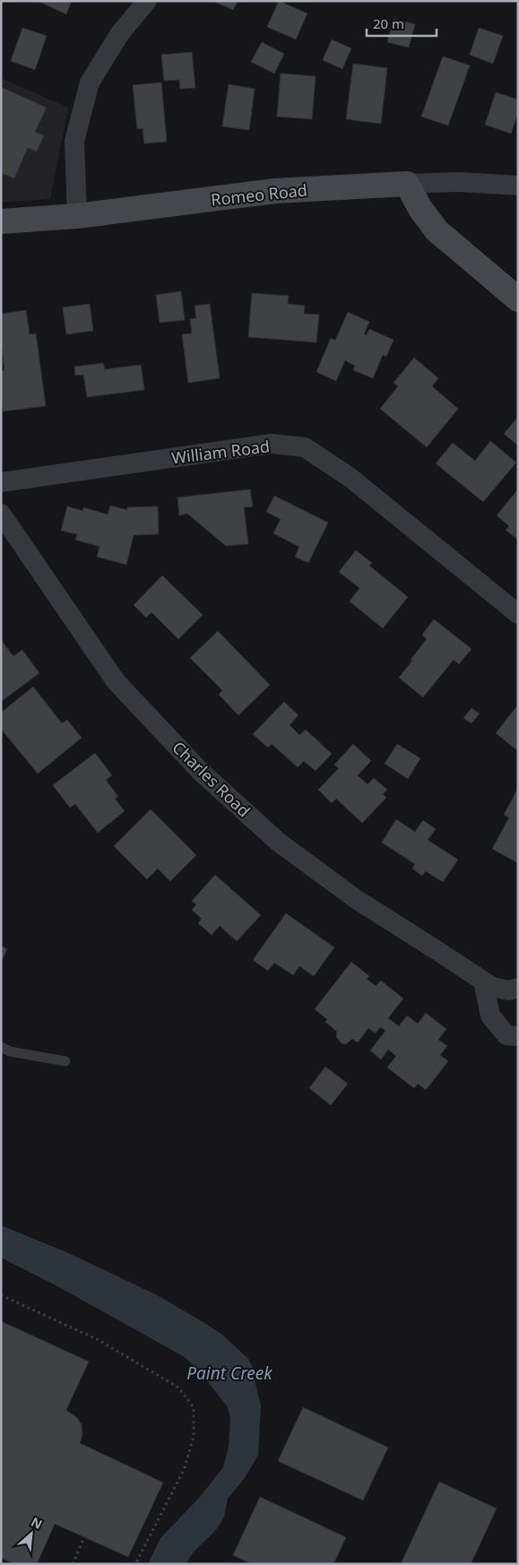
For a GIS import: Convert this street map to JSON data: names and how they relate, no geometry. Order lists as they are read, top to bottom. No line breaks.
{"streets":{"main road":["Romeo Road"],"street":["William Road","Charles Road"]},"water":["Paint Creek"],"scale_bar":"20 m","north":"top right"}
